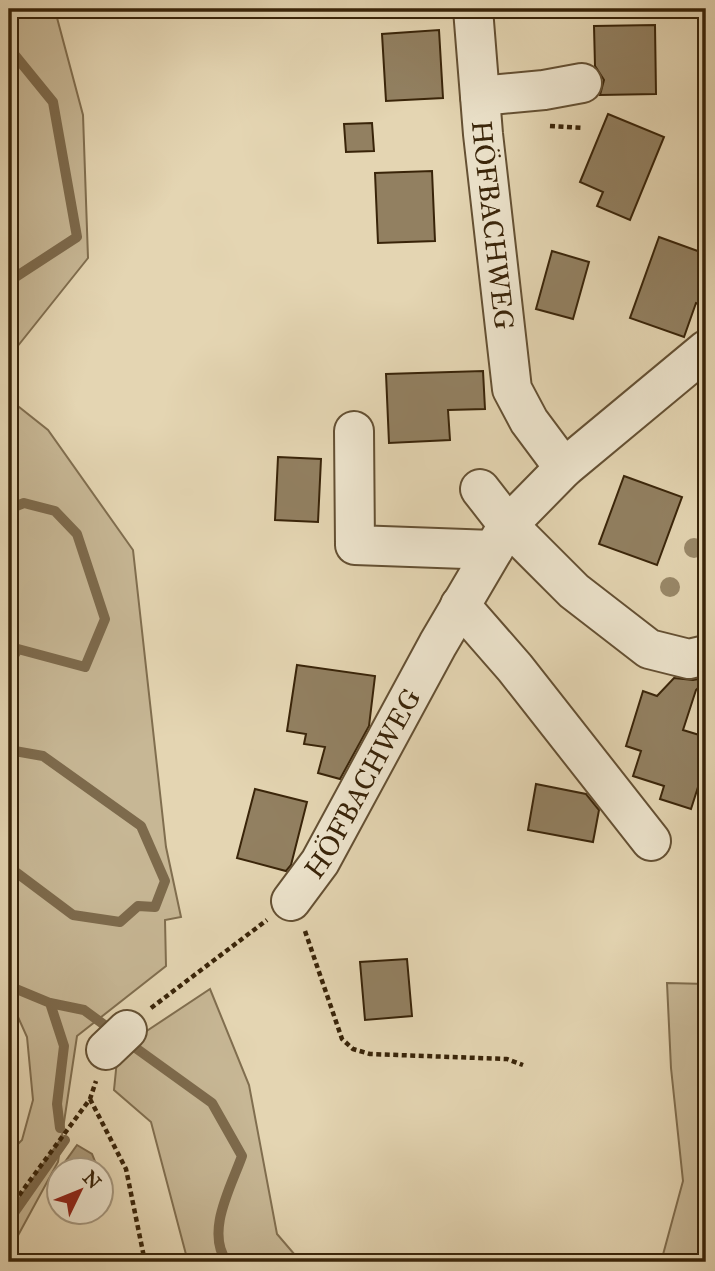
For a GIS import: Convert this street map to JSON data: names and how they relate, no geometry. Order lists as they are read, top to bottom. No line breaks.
{"streets":{"street":["HÖFBACHWEG"]},"north":"top right"}
